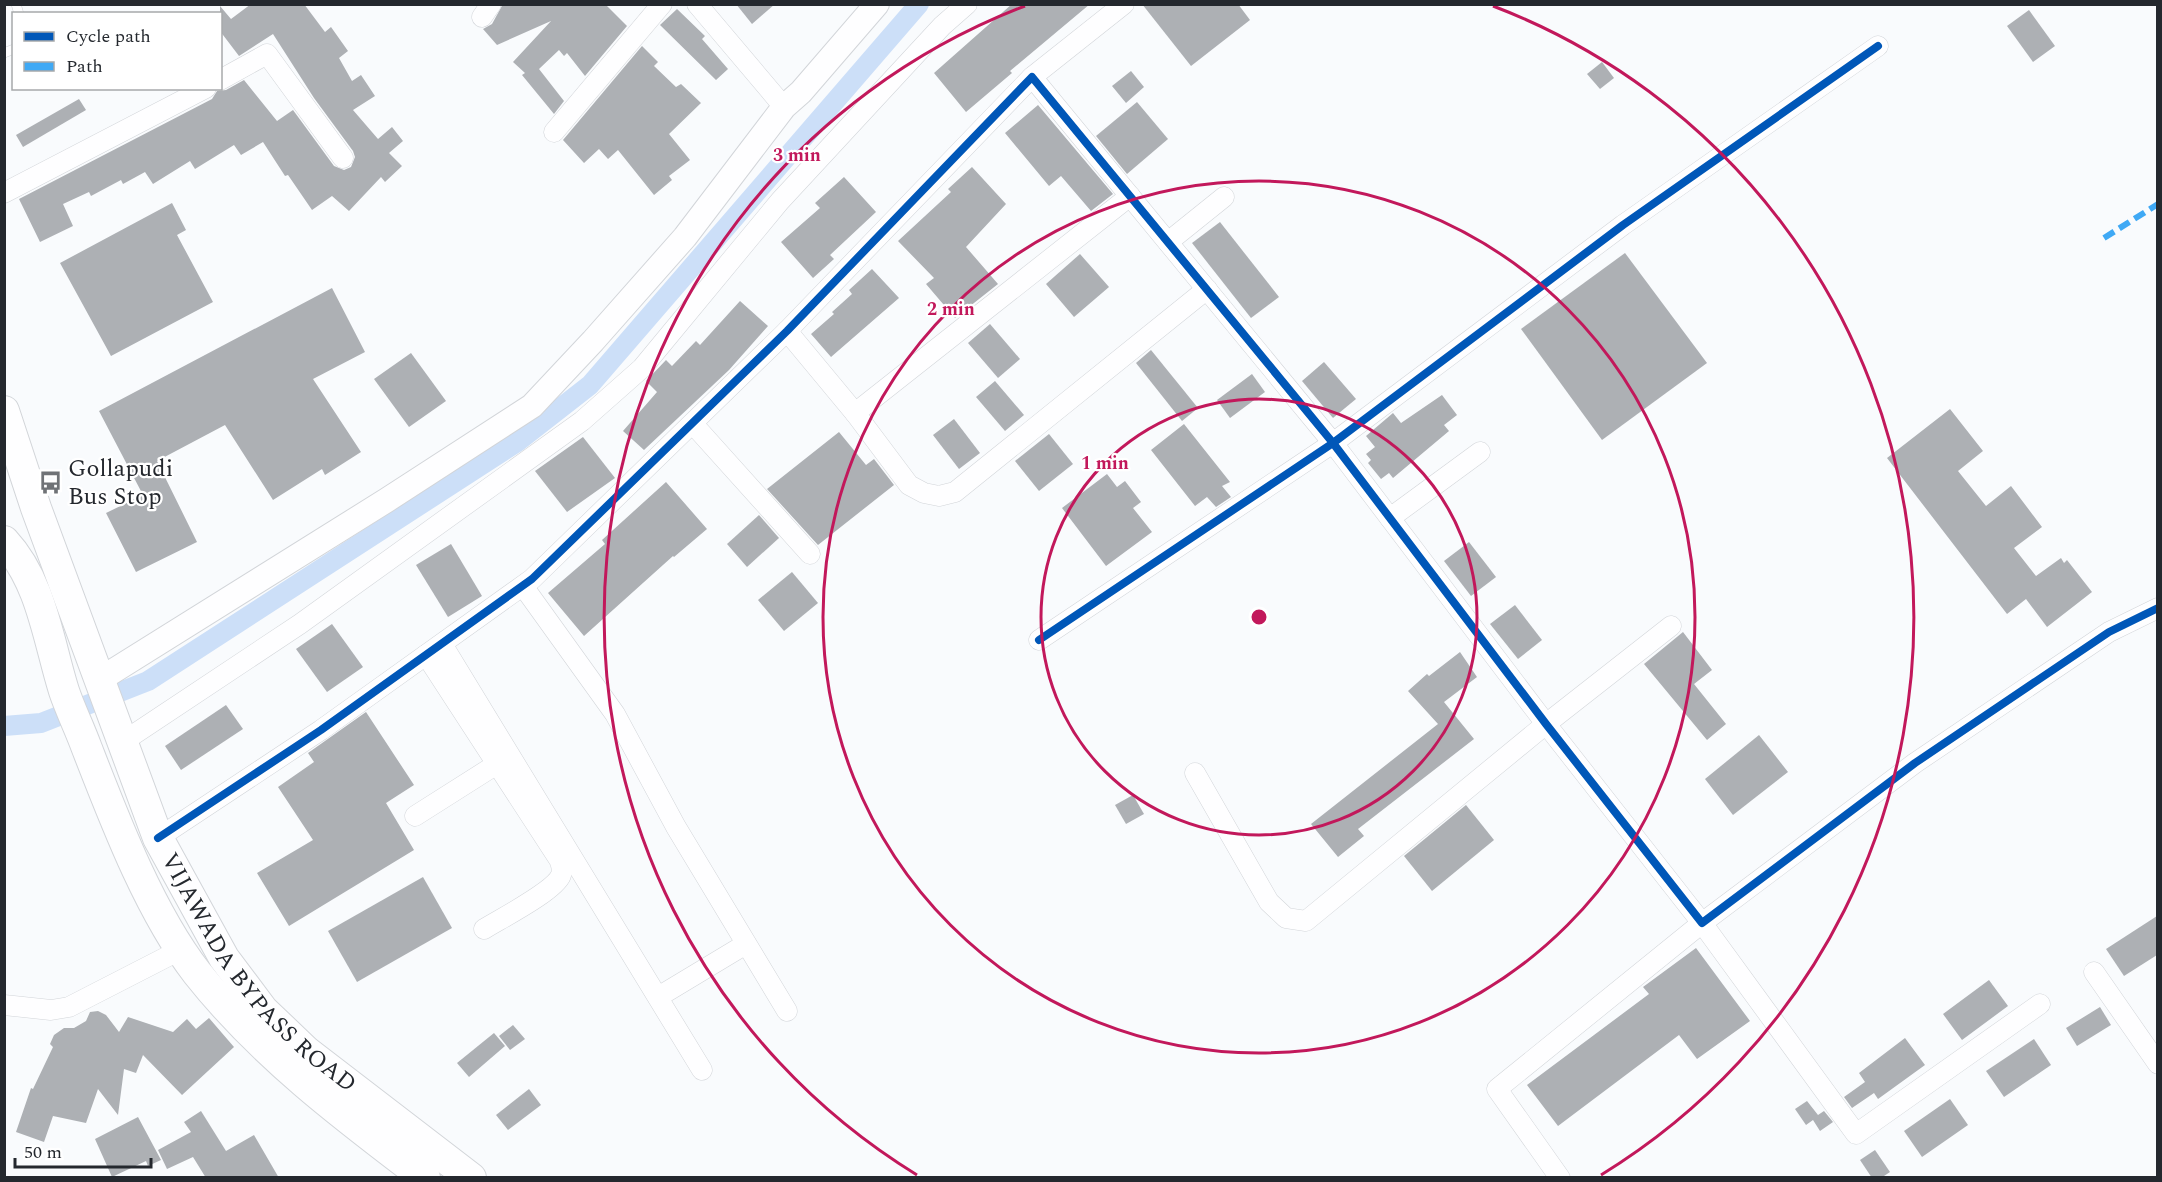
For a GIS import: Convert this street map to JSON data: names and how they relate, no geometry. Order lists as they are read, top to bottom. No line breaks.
{"streets":{"main road":["VIJAWADA BYPASS ROAD"]},"places":{"bus stop":["Gollapudi Bus Stop"]},"legend":["Cycle path","Path"],"scale_bar":"50 m","rings":["3 min","2 min","1 min"]}
